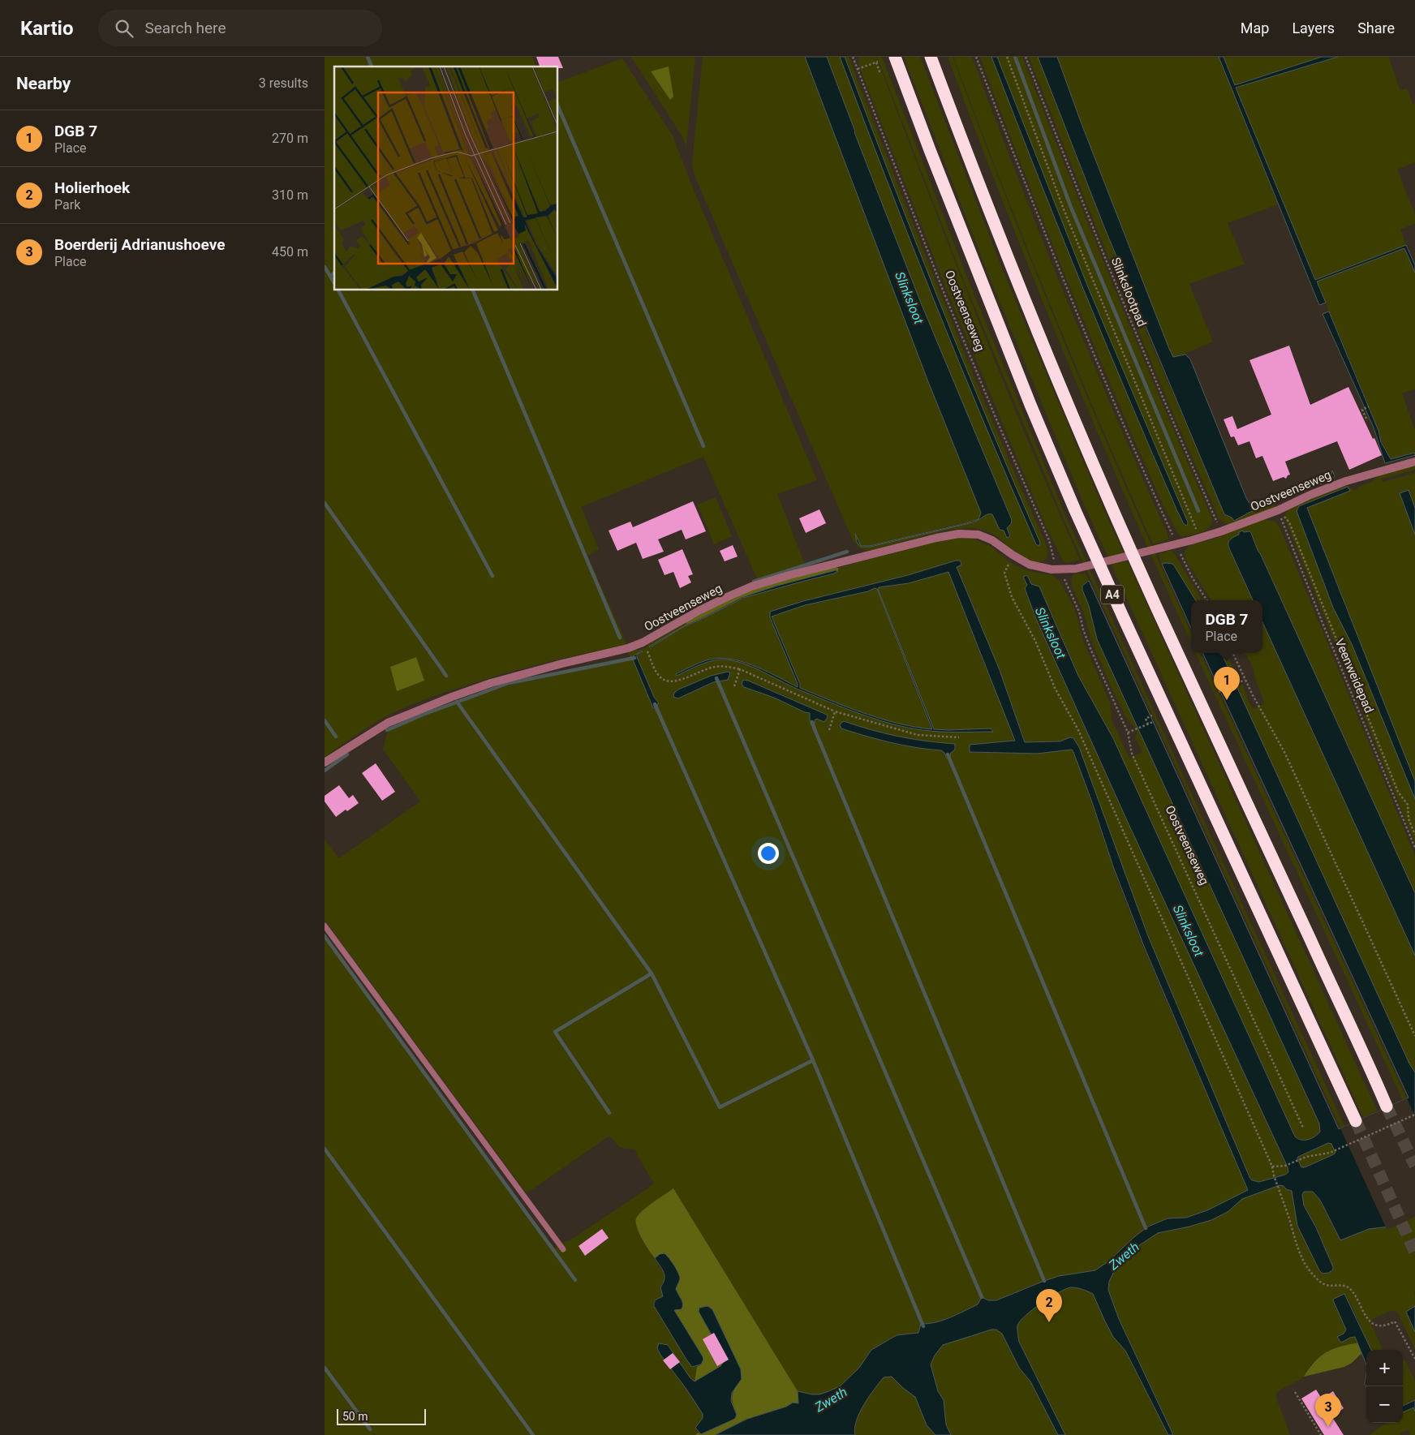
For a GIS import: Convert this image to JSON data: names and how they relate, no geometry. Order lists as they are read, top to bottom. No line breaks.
{"streets":{"highway":["A4"],"street":["Oostveenseweg"],"path":["Slinkslootpad","Veenweidepad"]},"crossings":[["Slinkslootpad","Oostveenseweg"],["Oostveenseweg","Veenweidepad"]],"water":["Slinksloot","Zweth"],"scale_bar":"50 m","page":{"header":"Kartio","search":"Search here","nav":["Map","Layers","Share"],"heading":["Nearby","3 results"],"list":[{"mark":"1","name":"DGB 7","note":"Place","value":"270 m"},{"mark":"2","name":"Holierhoek","note":"Park","value":"310 m"},{"mark":"3","name":"Boerderij Adrianushoeve","note":"Place","value":"450 m"}],"popup":["DGB 7","Place"],"pins":["1","2","3"],"map_buttons":["+","−"],"scale":"50 m"}}
